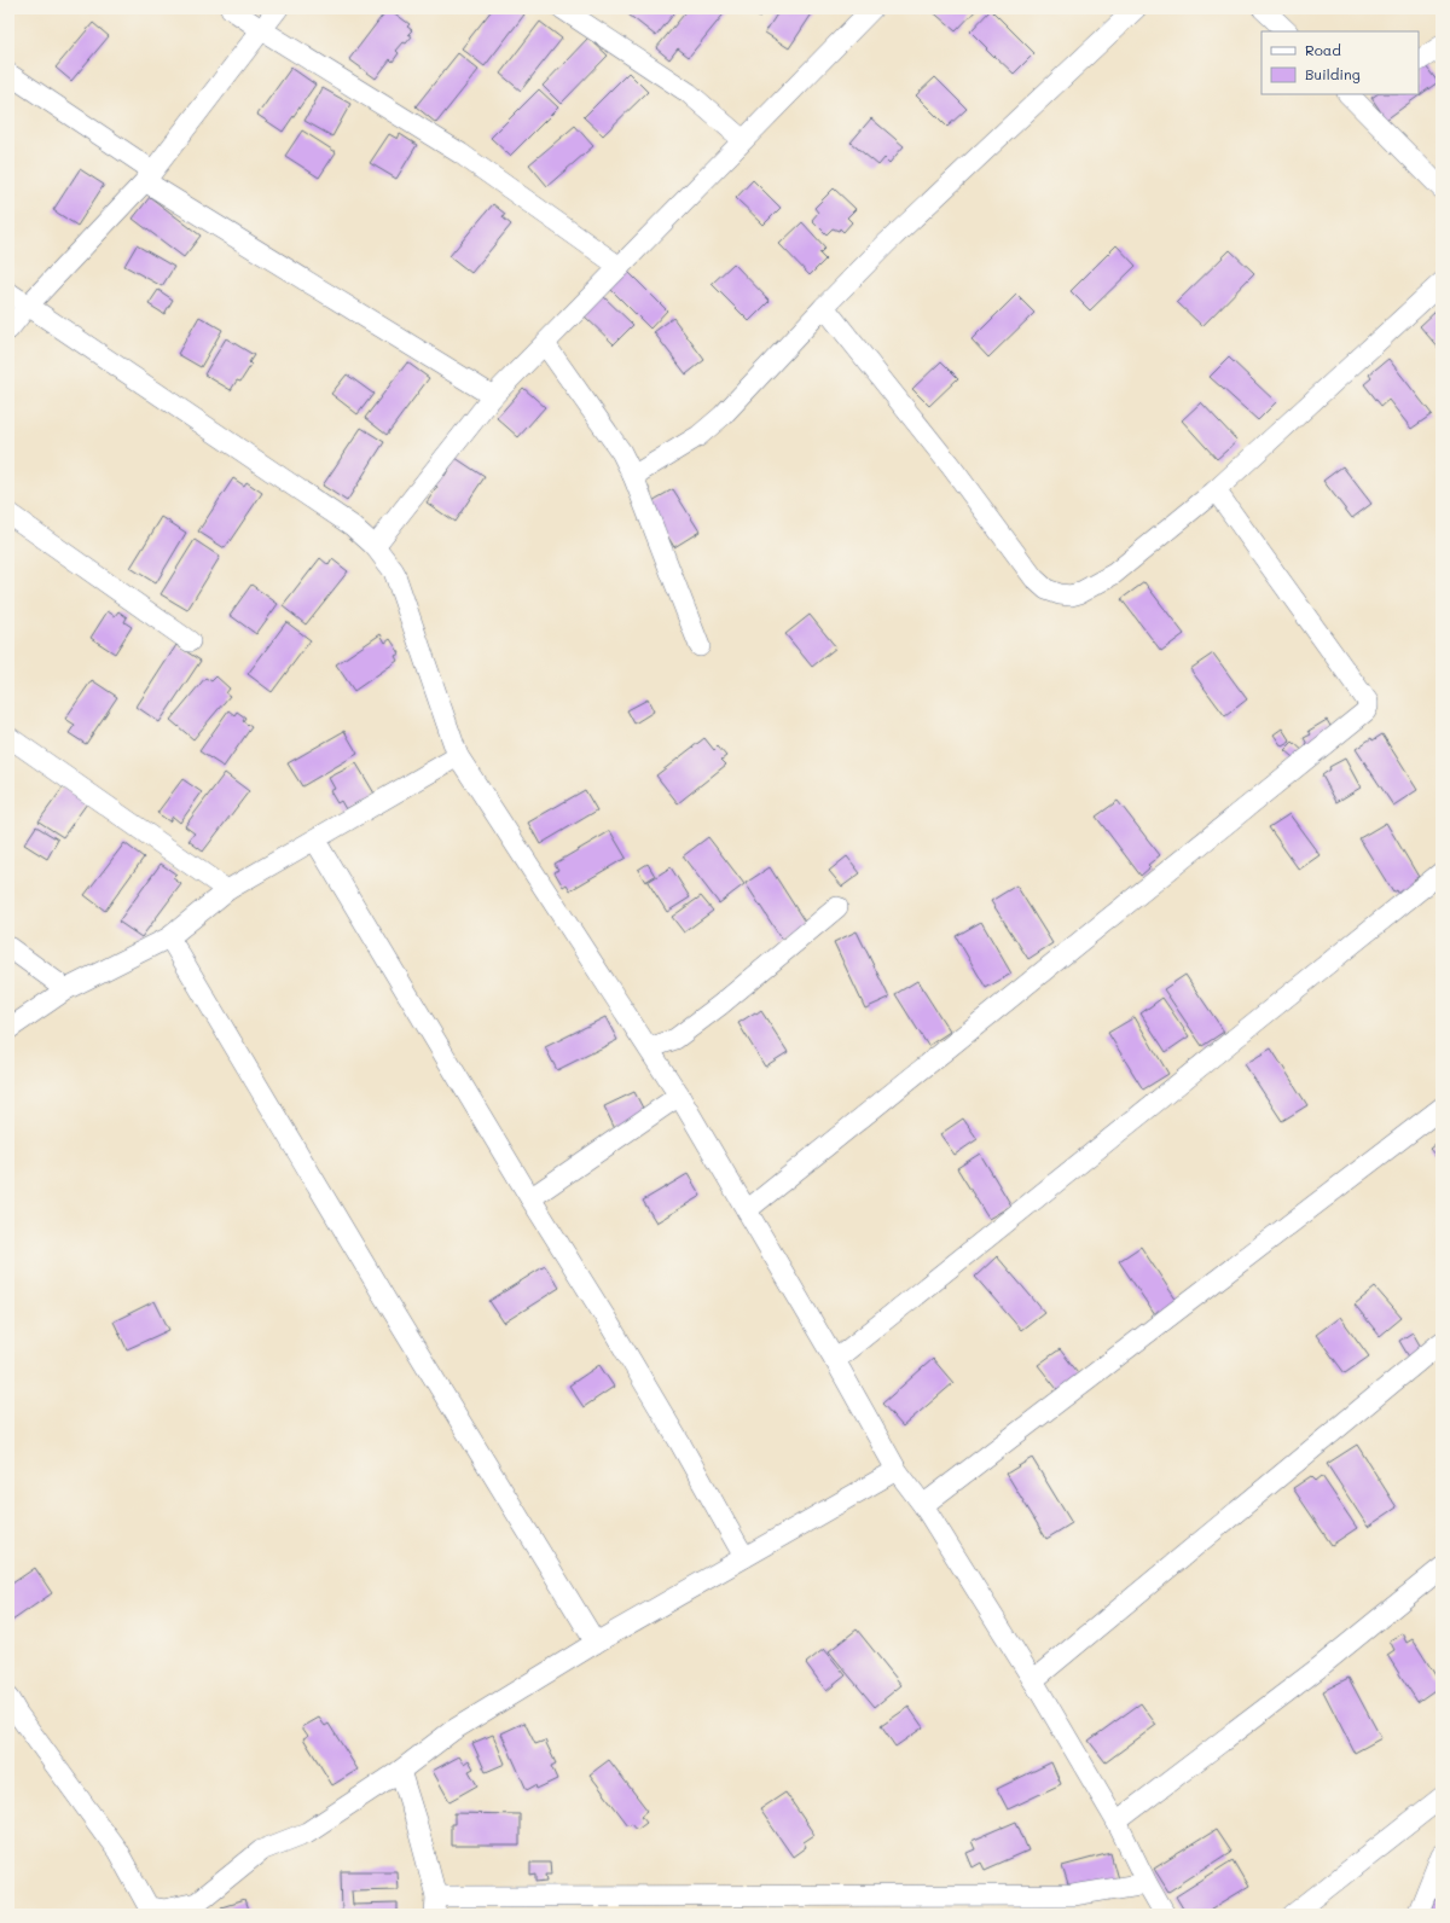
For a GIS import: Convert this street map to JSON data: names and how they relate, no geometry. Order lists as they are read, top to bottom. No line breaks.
{"legend":["Road","Building"]}
